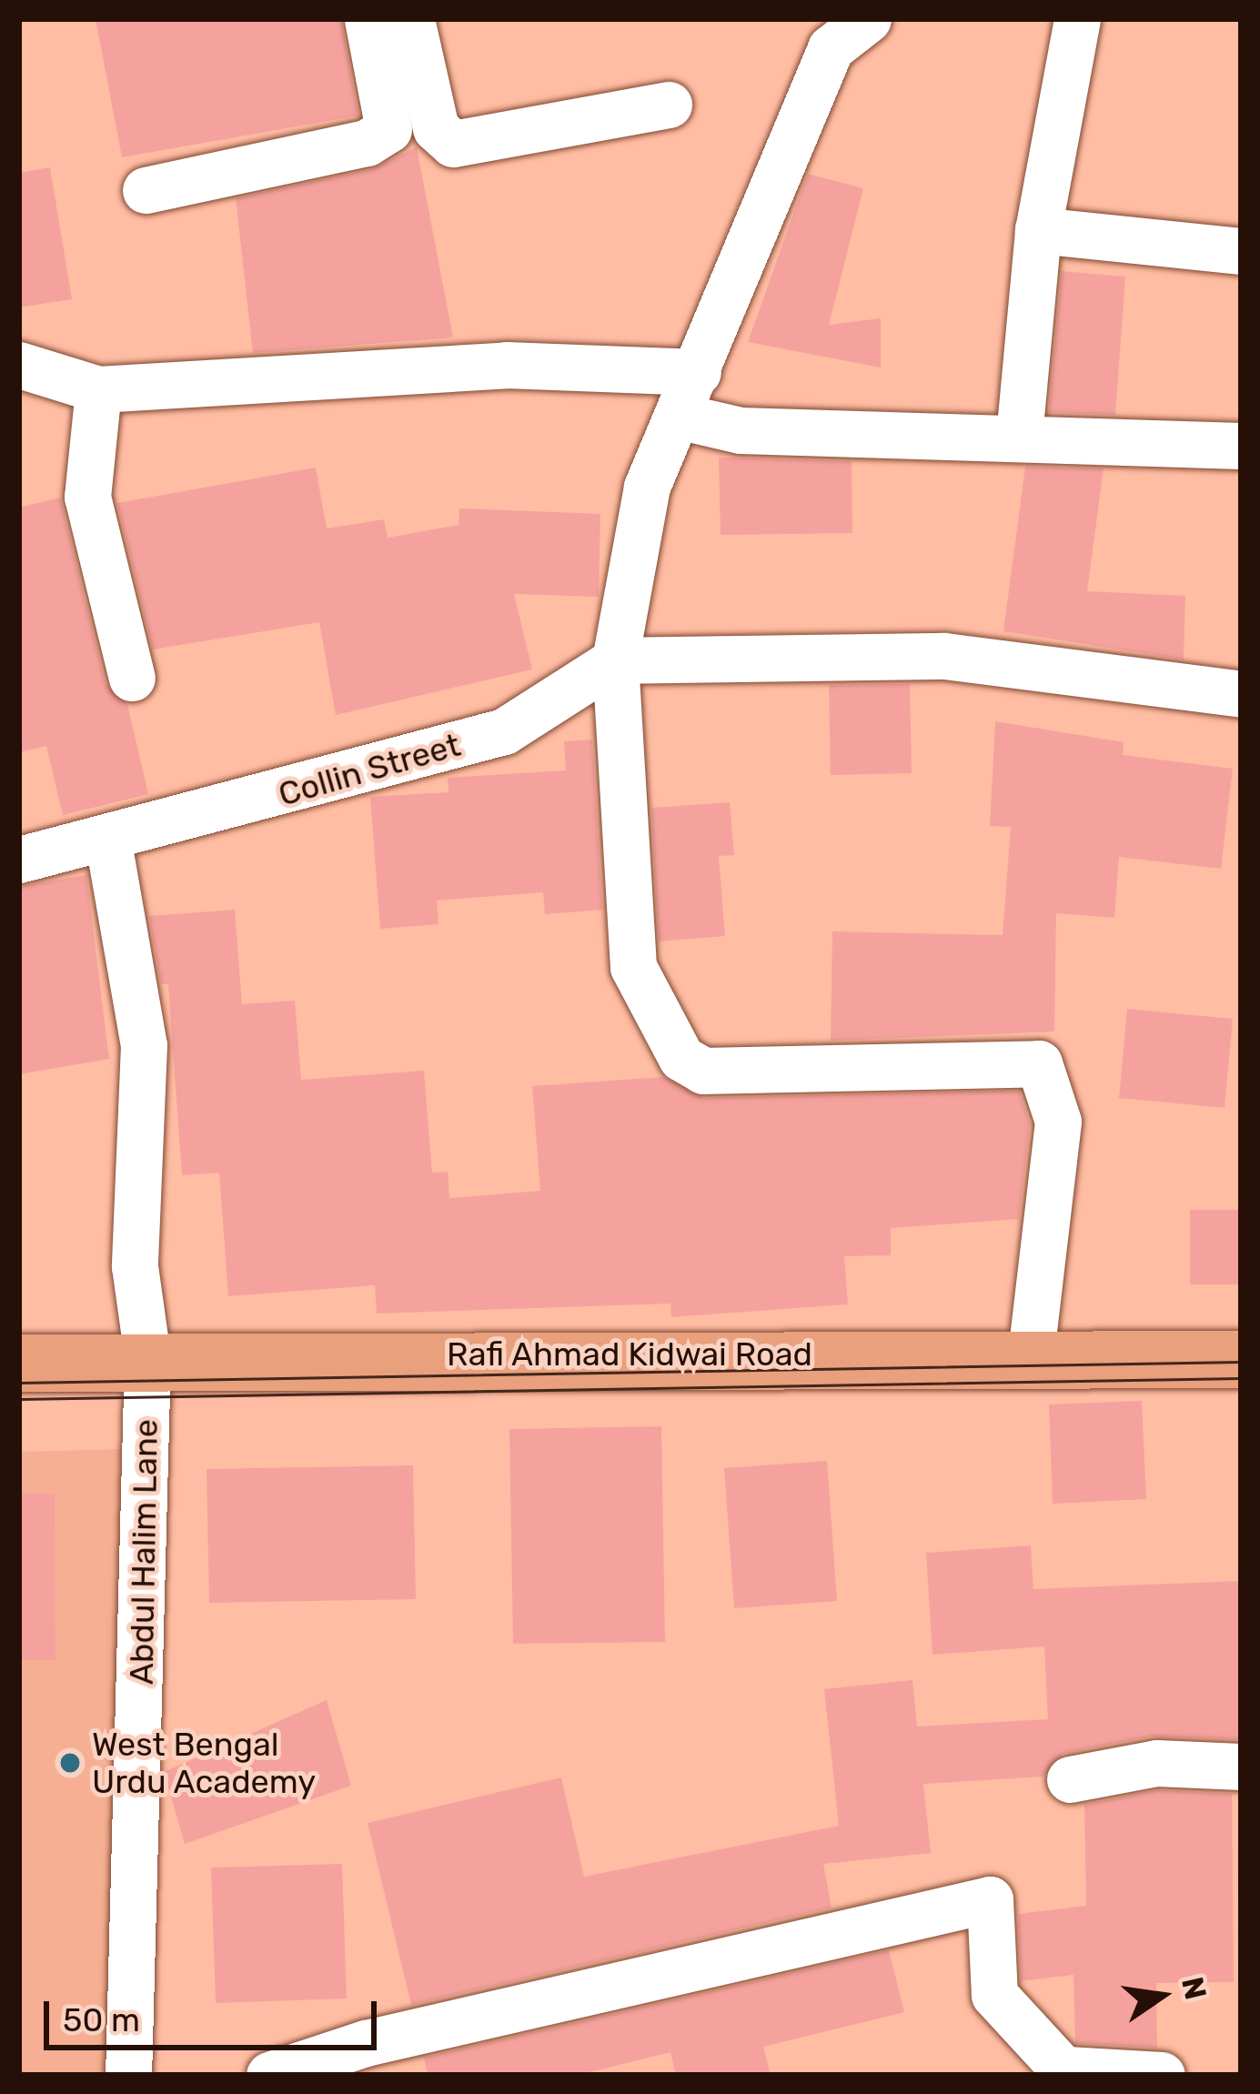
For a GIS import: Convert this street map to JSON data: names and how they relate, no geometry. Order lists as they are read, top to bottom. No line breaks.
{"streets":{"main road":["Rafi Ahmad Kidwai Road"],"street":["Collin Street","Abdul Halim Lane"]},"crossings":[["Rafi Ahmad Kidwai Road","Abdul Halim Lane"]],"places":["West Bengal Urdu Academy"],"scale_bar":"50 m","north":"right"}
